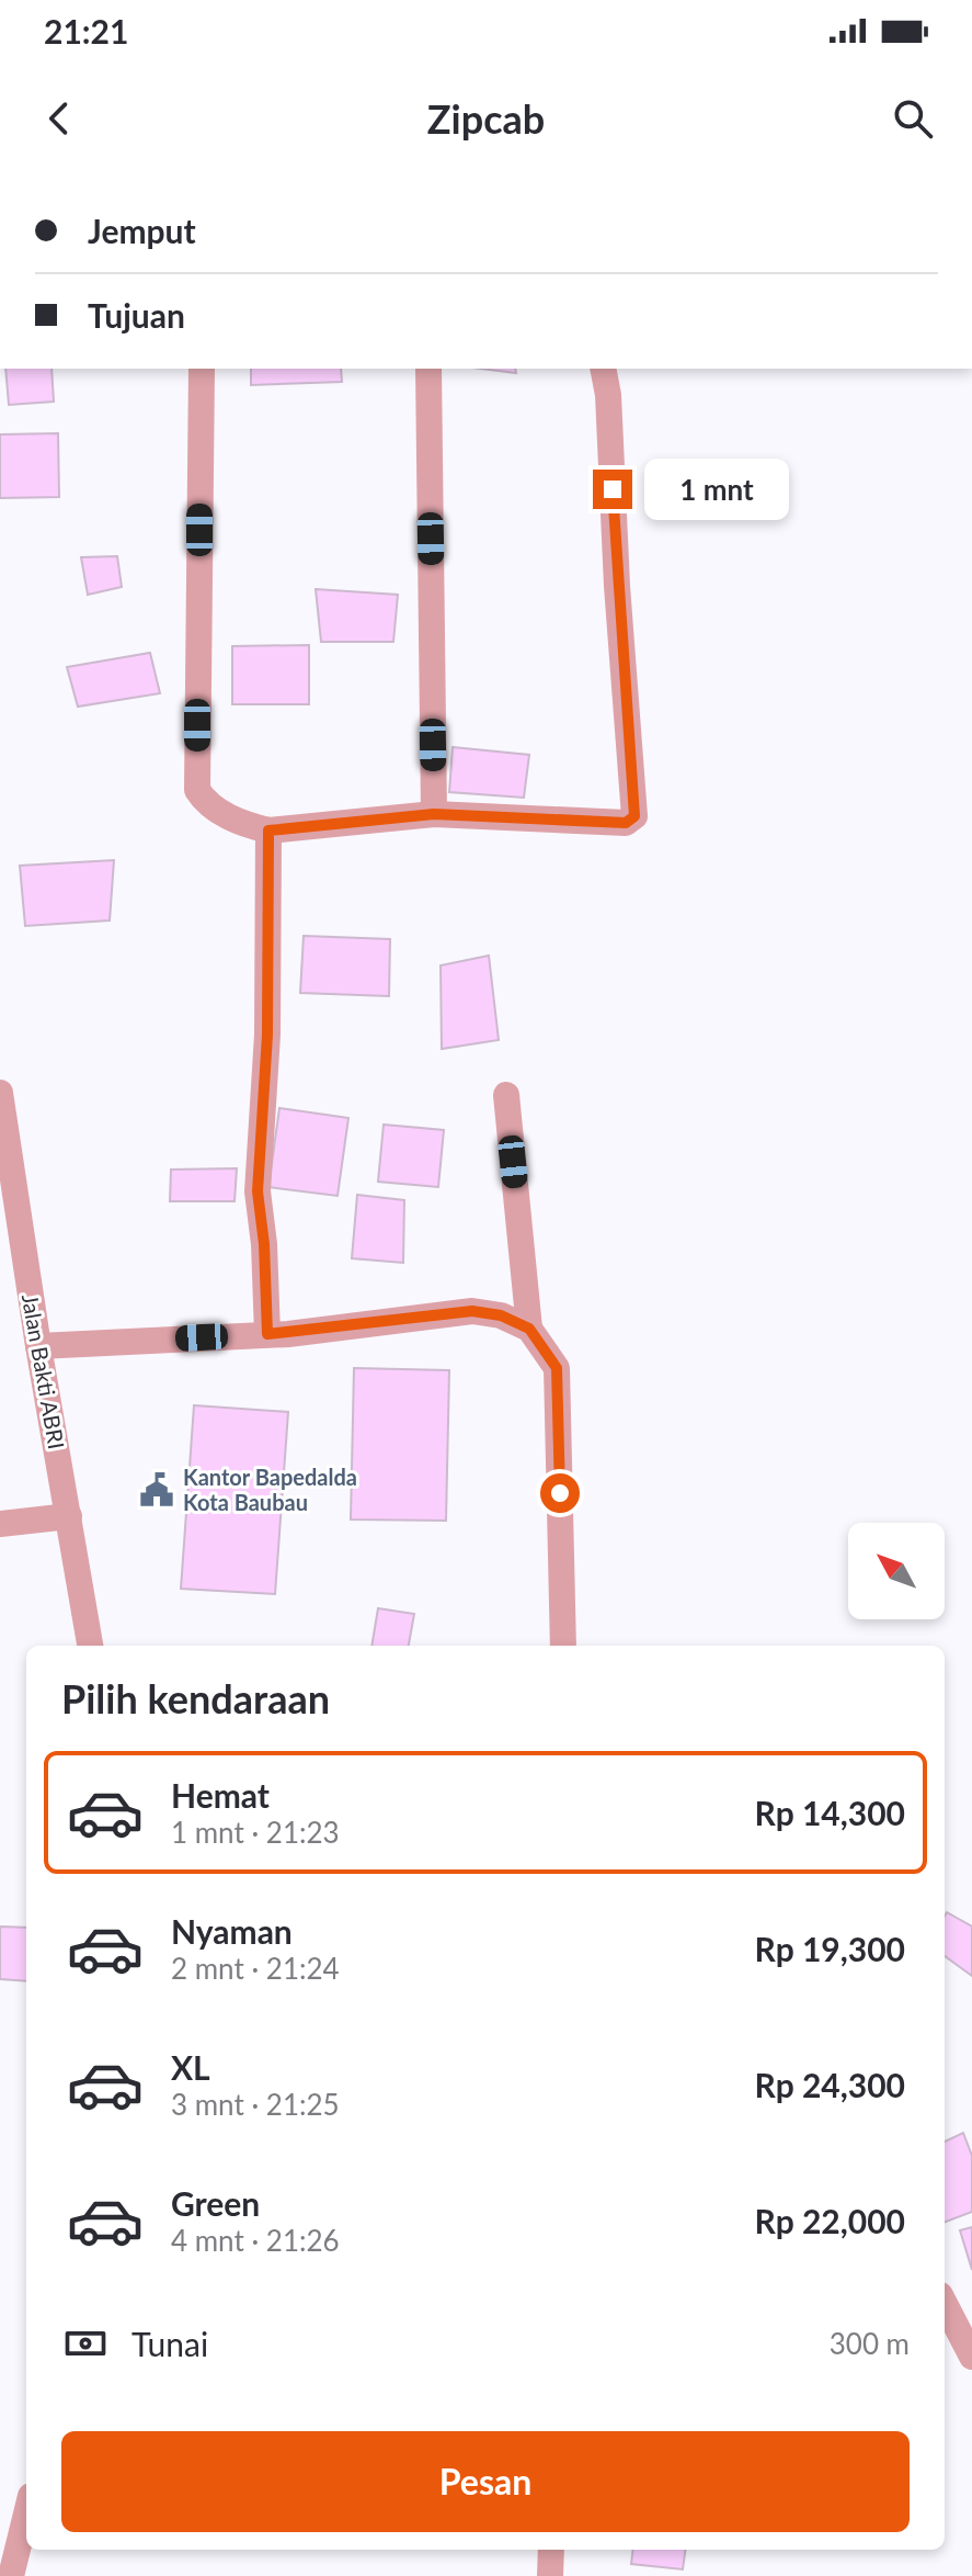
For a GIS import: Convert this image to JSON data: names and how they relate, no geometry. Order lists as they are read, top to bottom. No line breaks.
{"streets":{"street":["Jalan Bakti ABRI"]},"places":{"public building":["Kantor Bapedalda Kota Baubau"]},"north":"top left","page":{"status":"21:21","header":"Zipcab","banner":["Jemput","Tujuan"],"bubble":"1 mnt","heading":"Pilih kendaraan","list":[{"name":"Hemat","note":"1 mnt · 21:23","value":"Rp 14,300"},{"name":"Nyaman","note":"2 mnt · 21:24","value":"Rp 19,300"},{"name":"XL","note":"3 mnt · 21:25","value":"Rp 24,300"},{"name":"Green","note":"4 mnt · 21:26","value":"Rp 22,000"}],"pay":["Tunai","300 m"],"buttons":"Pesan"}}
